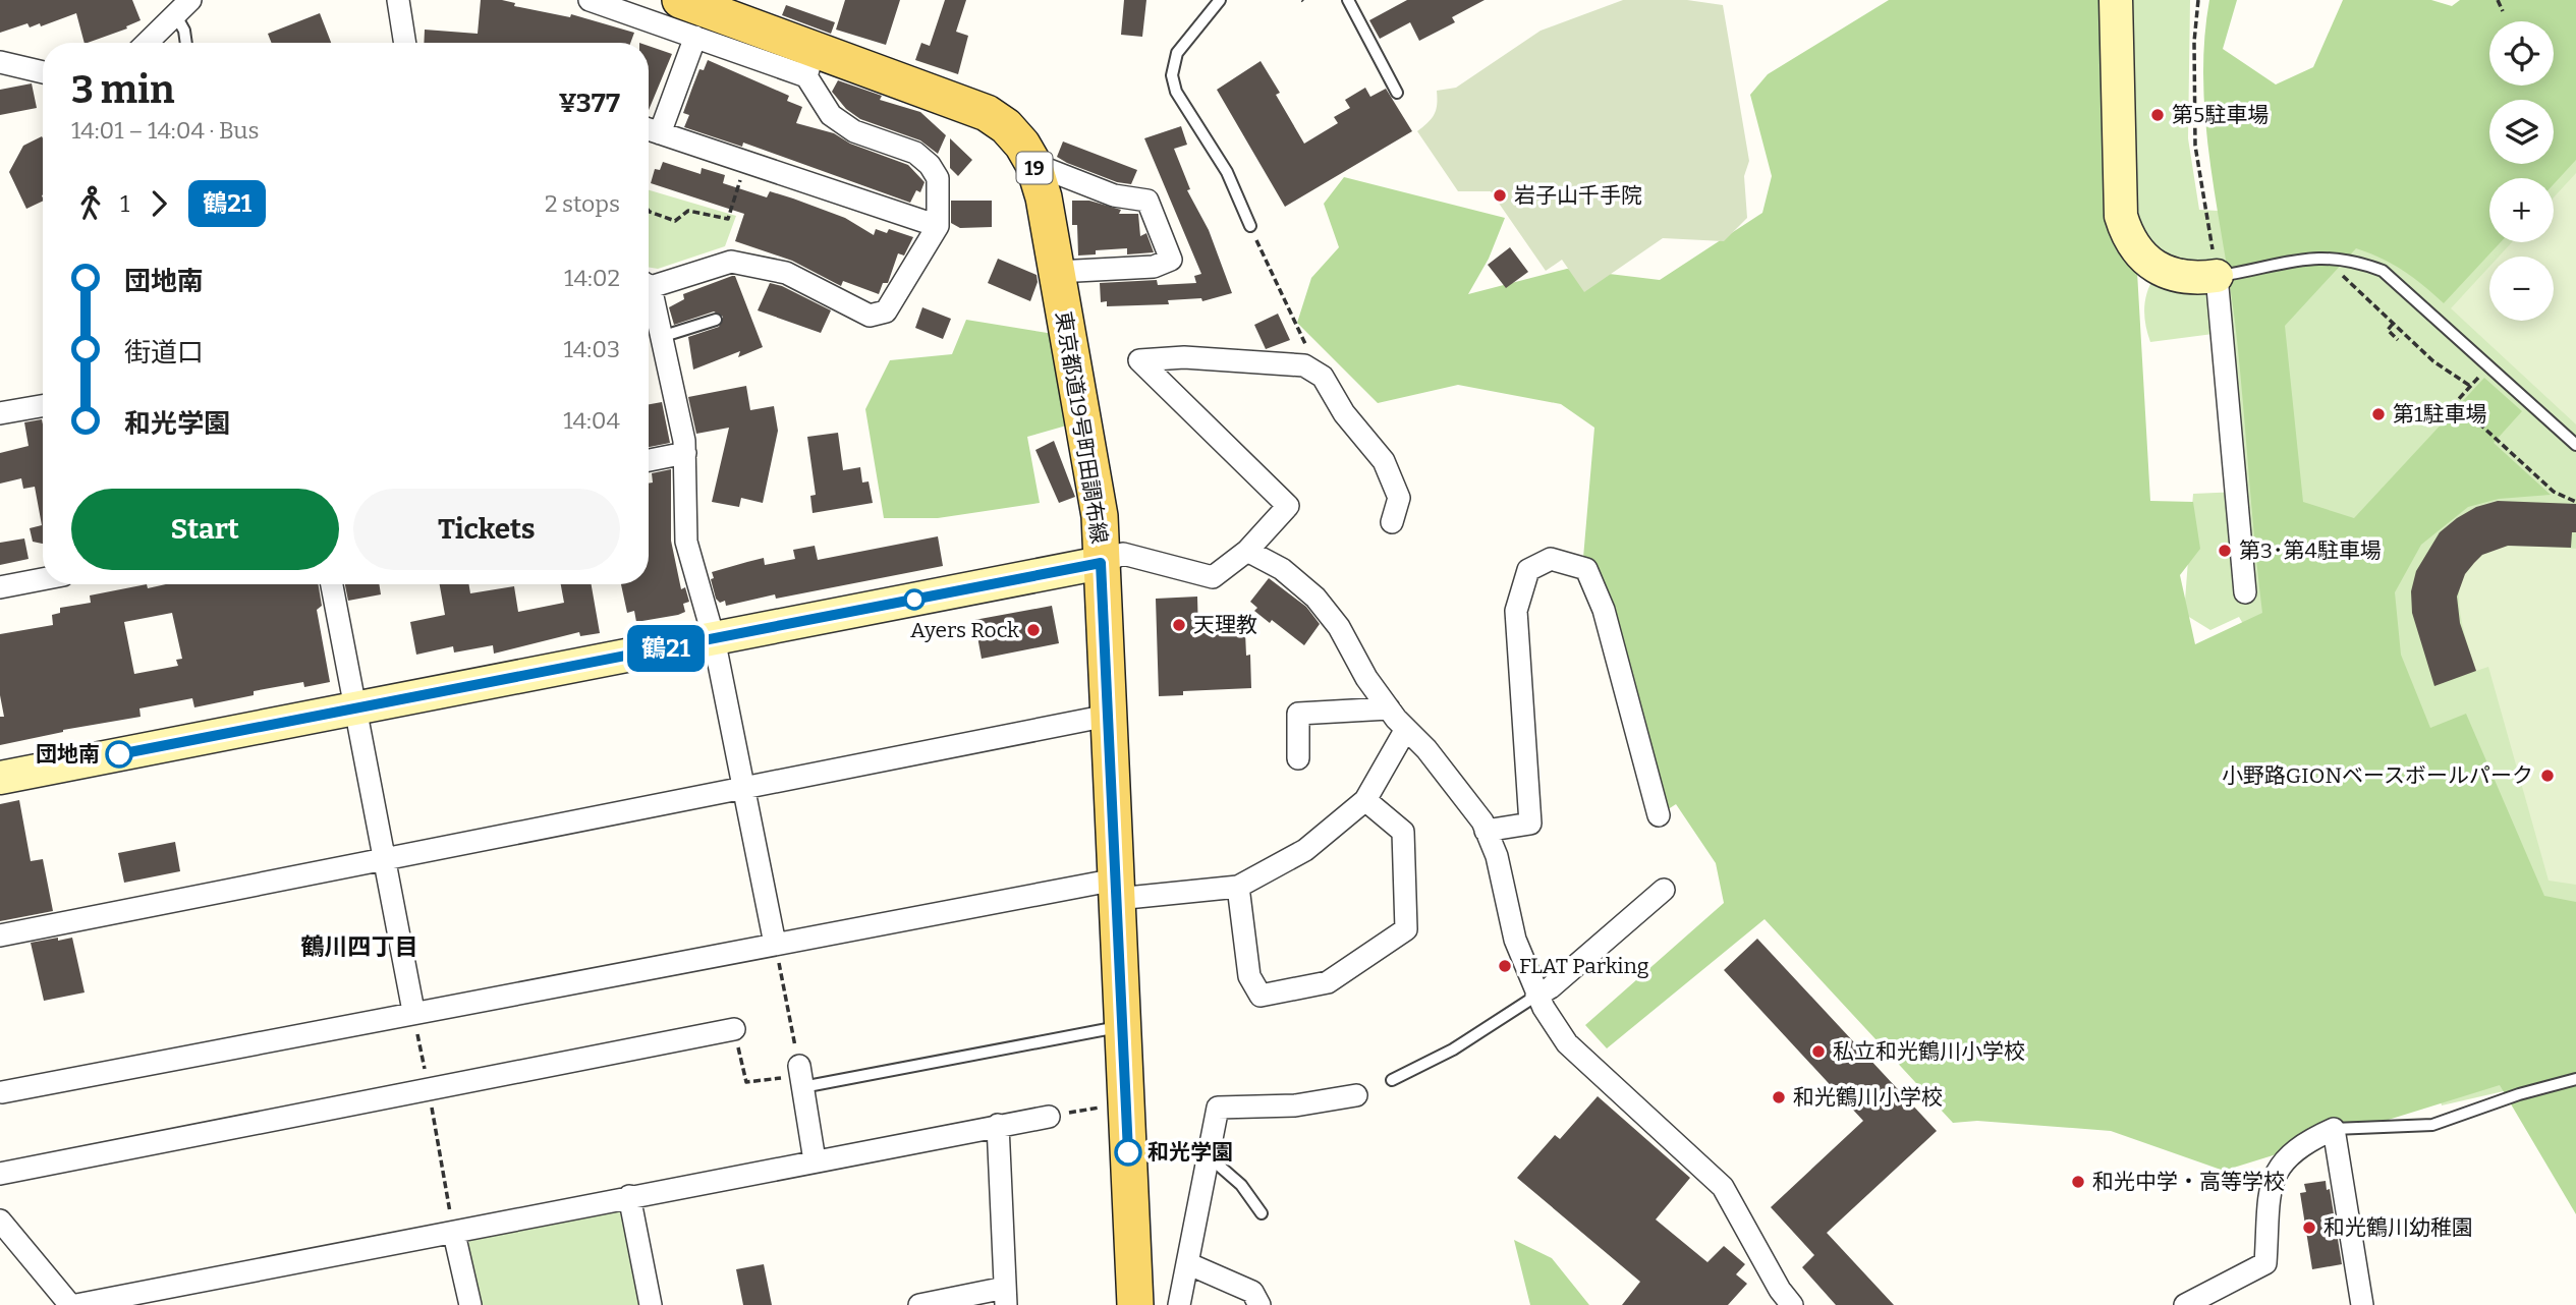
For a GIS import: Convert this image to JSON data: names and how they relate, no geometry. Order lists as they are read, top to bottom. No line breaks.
{"streets":{"main road":["19","東京都道19号町田調布線"]},"districts":["鶴川四丁目"],"places":["第5駐車場","岩子山千手院","第1駐車場","第3･第4駐車場","天理教","Ayers Rock","団地南","小野路GIONベースボールパーク","FLAT Parking","私立和光鶴川小学校","和光鶴川小学校","和光学園","和光中学・高等学校","和光鶴川幼稚園"],"lines":["bus line 鶴21"],"page":{"on_map":"鶴21","map_buttons":["+","−"],"heading":["3 min","14:01 – 14:04 · Bus","¥377"],"legs":["1","鶴21","2 stops"],"list":[{"name":"団地南","value":"14:02"},{"name":"街道口","value":"14:03"},{"name":"和光学園","value":"14:04"}],"buttons":["Start","Tickets"]}}
